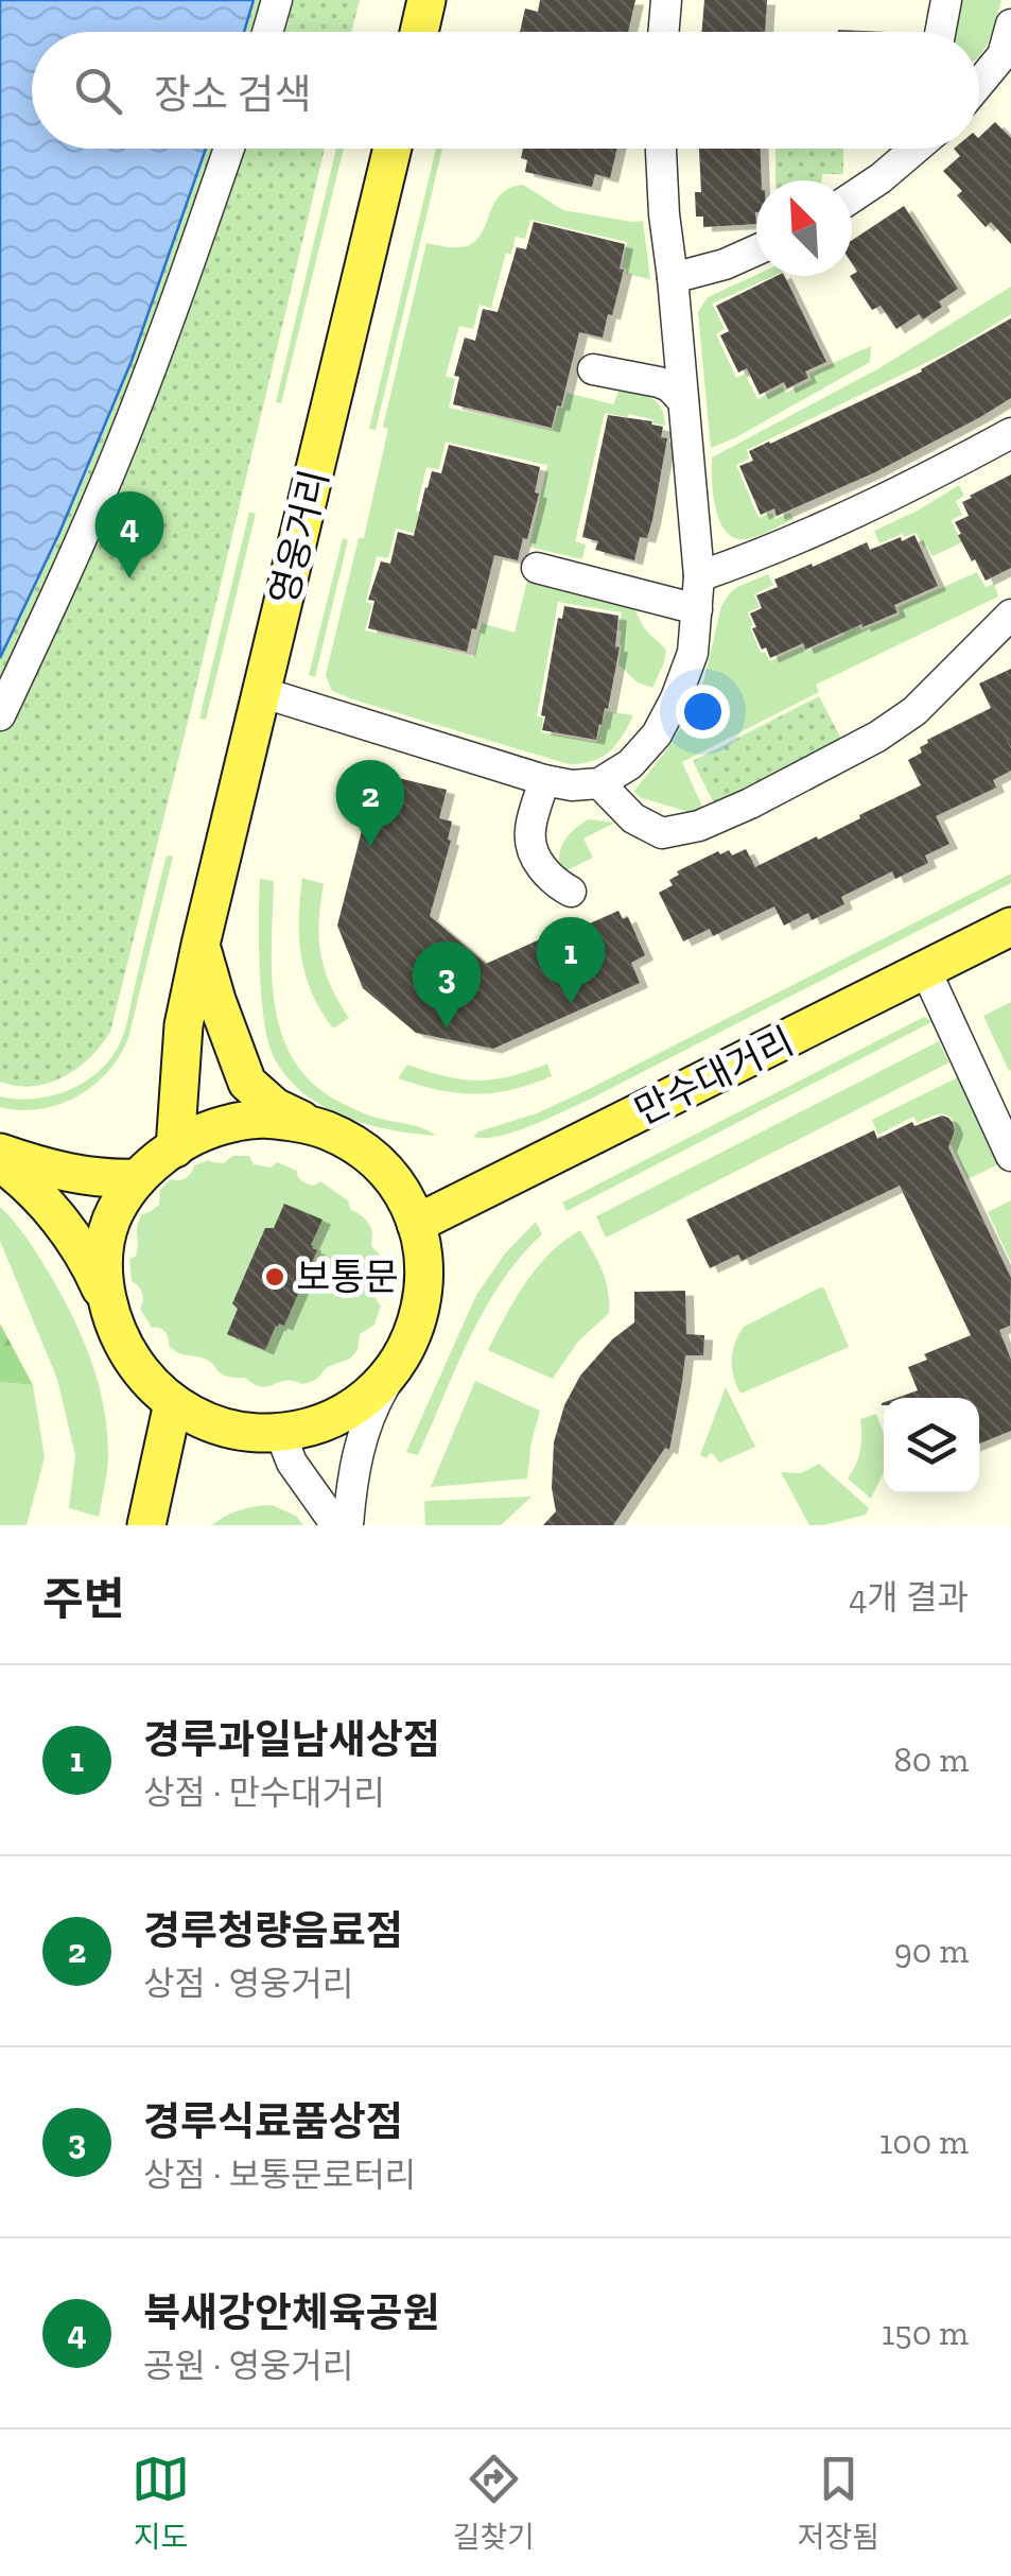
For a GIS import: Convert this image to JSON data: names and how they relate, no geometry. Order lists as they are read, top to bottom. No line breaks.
{"streets":{"main road":["영웅거리","만수대거리"]},"crossings":[["영웅거리","만수대거리"]],"places":["보통문"],"north":"top left","page":{"search":"장소 검색","pins":["4","2","1","3"],"heading":["주변","4개 결과"],"list":[{"mark":"1","name":"경루과일남새상점","note":"상점 · 만수대거리","value":"80 m"},{"mark":"2","name":"경루청량음료점","note":"상점 · 영웅거리","value":"90 m"},{"mark":"3","name":"경루식료품상점","note":"상점 · 보통문로터리","value":"100 m"},{"mark":"4","name":"북새강안체육공원","note":"공원 · 영웅거리","value":"150 m"}],"nav":["지도","길찾기","저장됨"]}}
